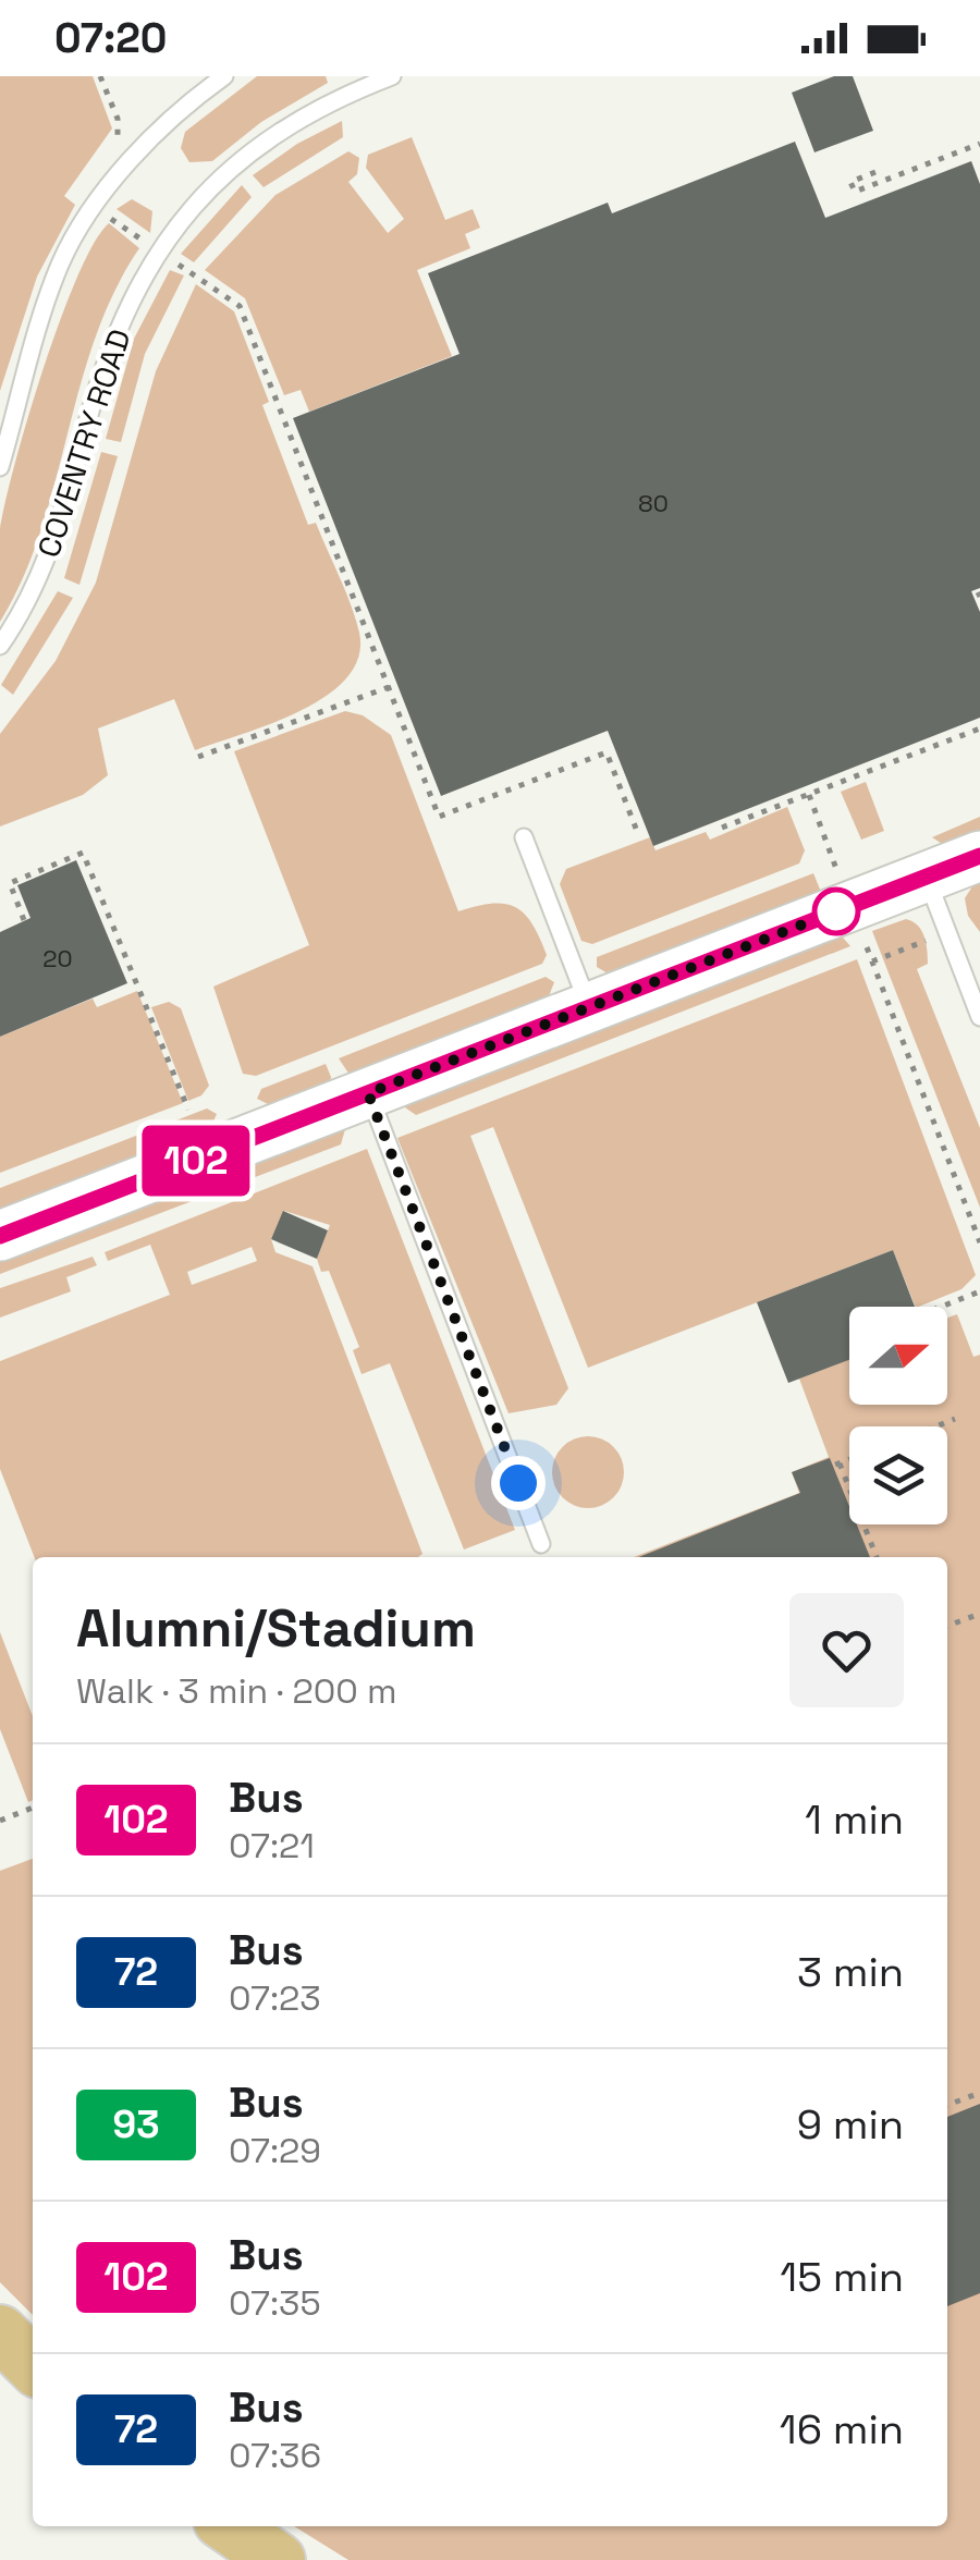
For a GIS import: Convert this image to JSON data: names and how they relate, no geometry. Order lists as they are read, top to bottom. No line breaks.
{"streets":{"lane":["COVENTRY ROAD"]},"lines":["bus line 102"],"house_numbers":["80","20"],"north":"right","page":{"status":"07:20","on_map":"102","heading":["Alumni/Stadium","Walk · 3 min · 200 m"],"list":[{"mark":"102","name":"Bus","note":"07:21","value":"1 min"},{"mark":"72","name":"Bus","note":"07:23","value":"3 min"},{"mark":"93","name":"Bus","note":"07:29","value":"9 min"},{"mark":"102","name":"Bus","note":"07:35","value":"15 min"},{"mark":"72","name":"Bus","note":"07:36","value":"16 min"}]}}
